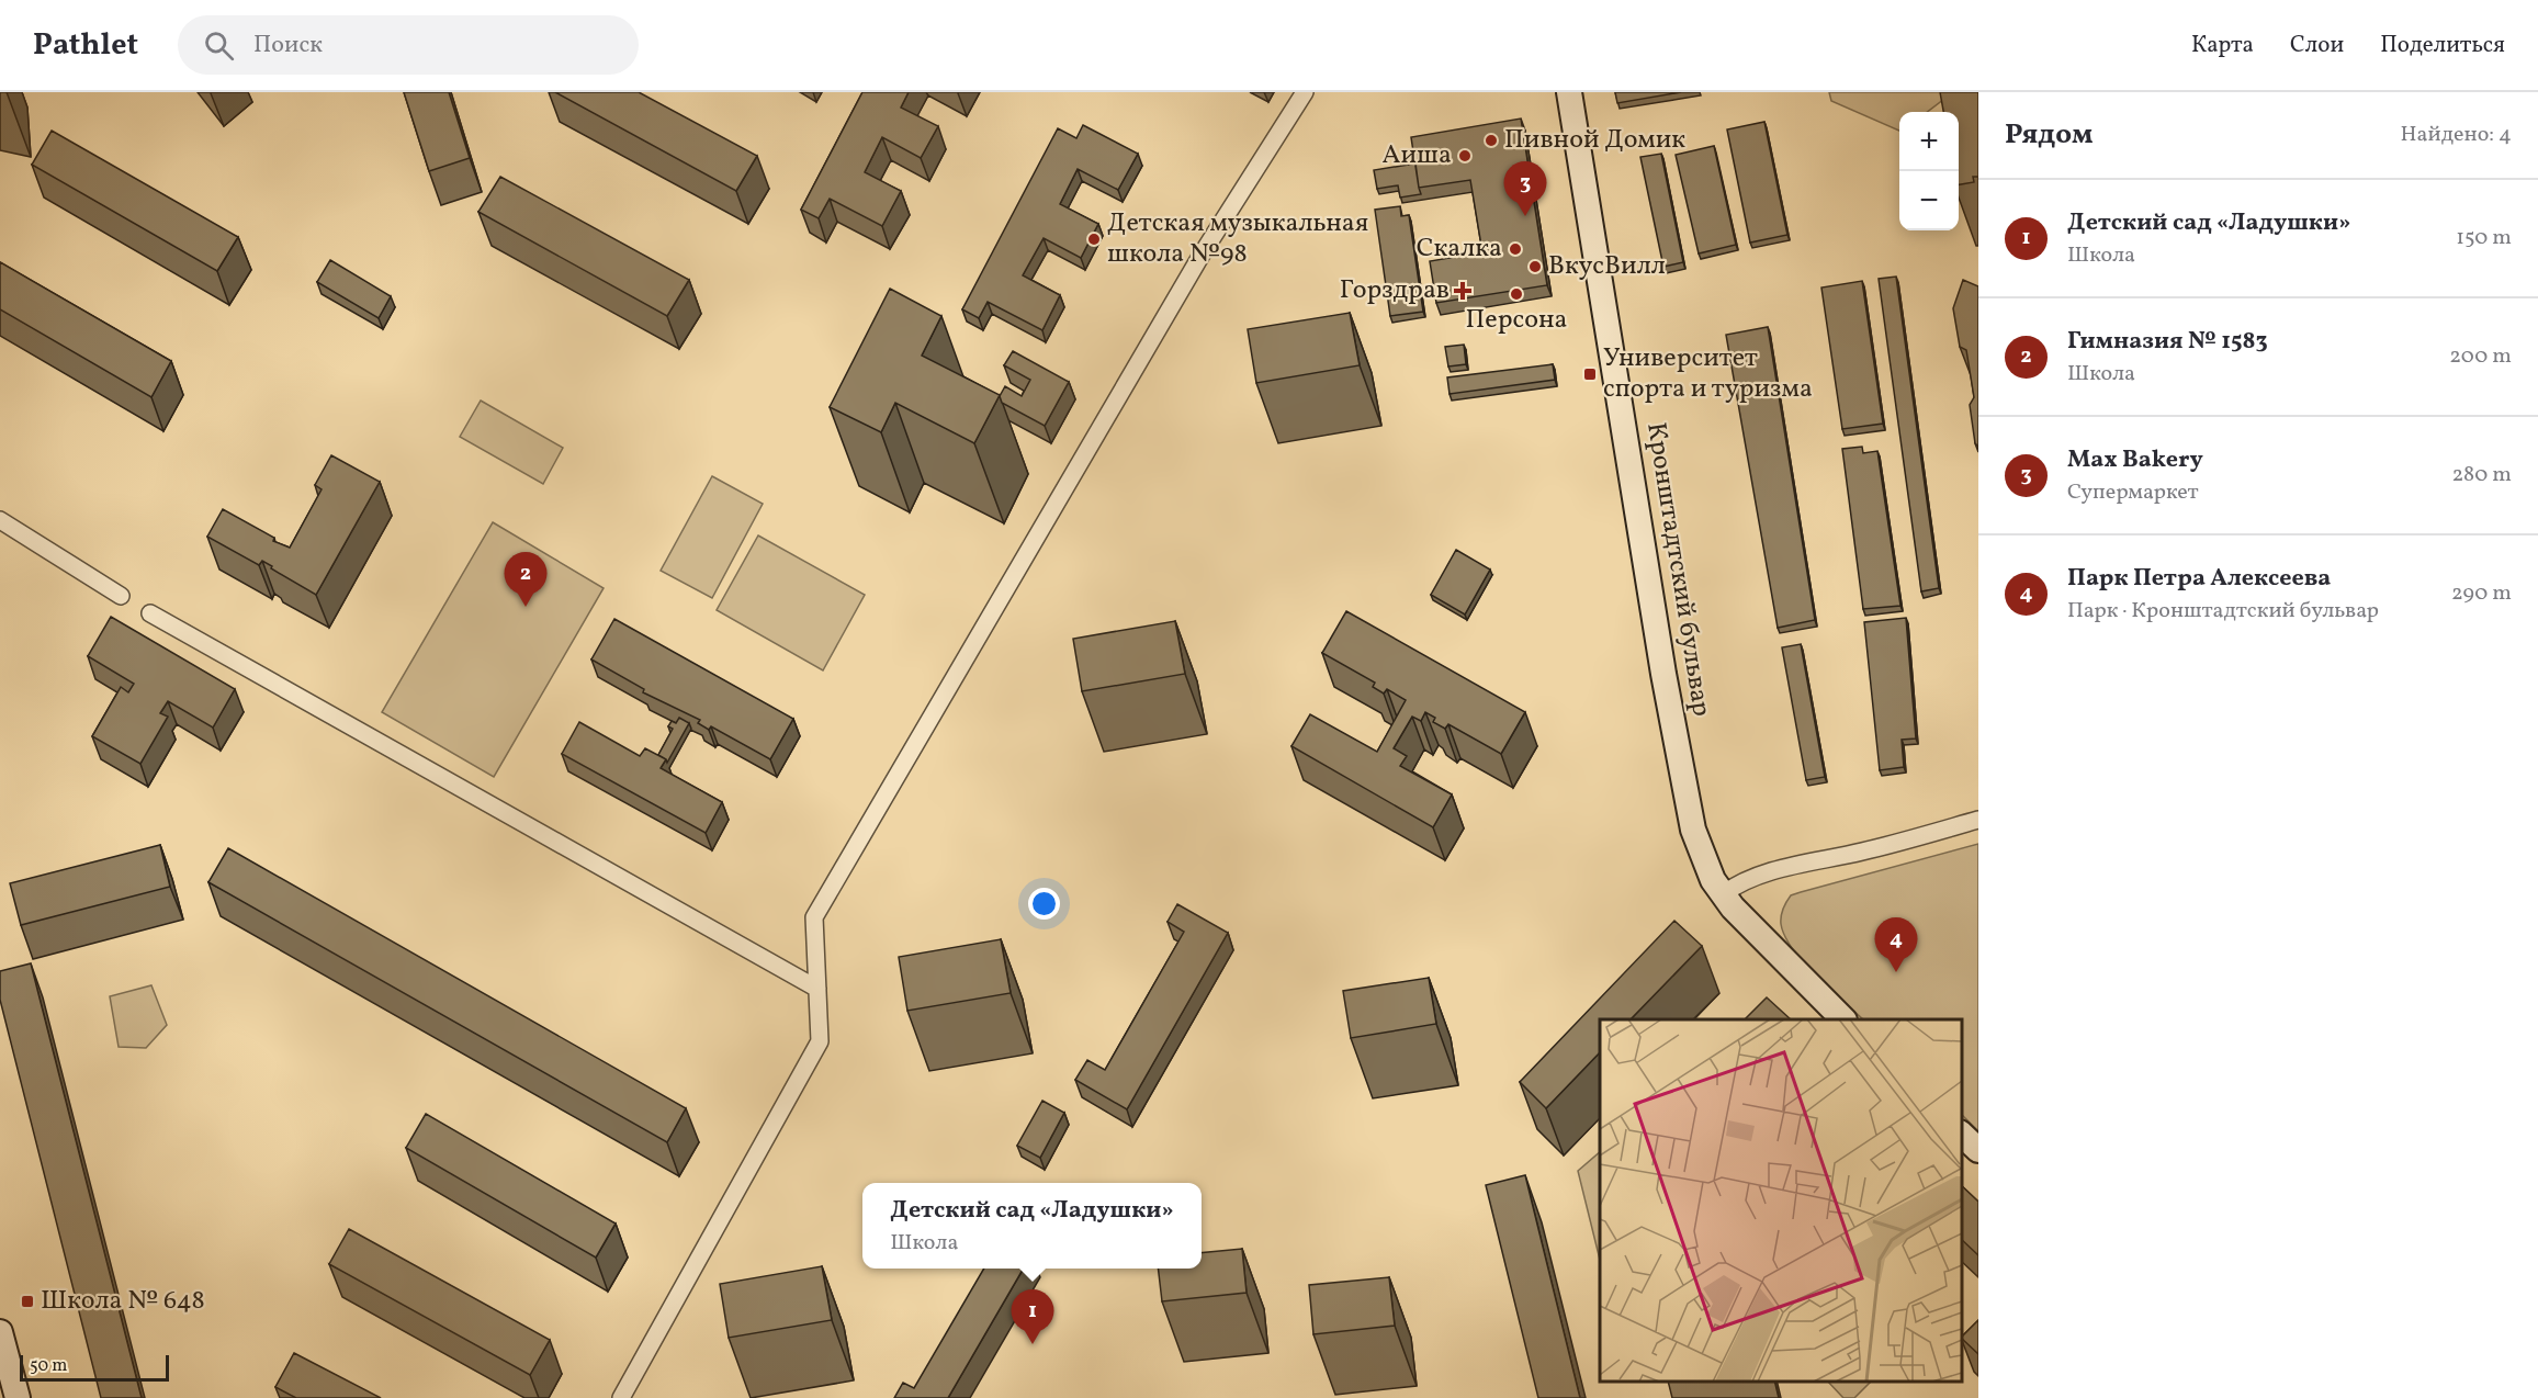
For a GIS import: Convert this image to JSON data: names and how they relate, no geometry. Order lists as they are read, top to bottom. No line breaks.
{"streets":{"main road":["Кронштадтский бульвар"]},"places":{"other":["Пивной Домик","Аиша","Детская музыкальная школа №98","Скалка","ВкусВилл","Персона"],"health":["Горздрав"],"transit":["Университет спорта и туризма","Школа № 648"]},"scale_bar":"50 m","page":{"header":"Pathlet","search":"Поиск","nav":["Карта","Слои","Поделиться"],"heading":["Рядом","Найдено: 4"],"map_buttons":["+","−"],"pins":["3","2","4","1"],"list":[{"mark":"1","name":"Детский сад «Ладушки»","note":"Школа","value":"150 m"},{"mark":"2","name":"Гимназия № 1583","note":"Школа","value":"200 m"},{"mark":"3","name":"Max Bakery","note":"Супермаркет","value":"280 m"},{"mark":"4","name":"Парк Петра Алексеева","note":"Парк · Кронштадтский бульвар","value":"290 m"}],"popup":["Детский сад «Ладушки»","Школа"],"scale":"50 m"}}
